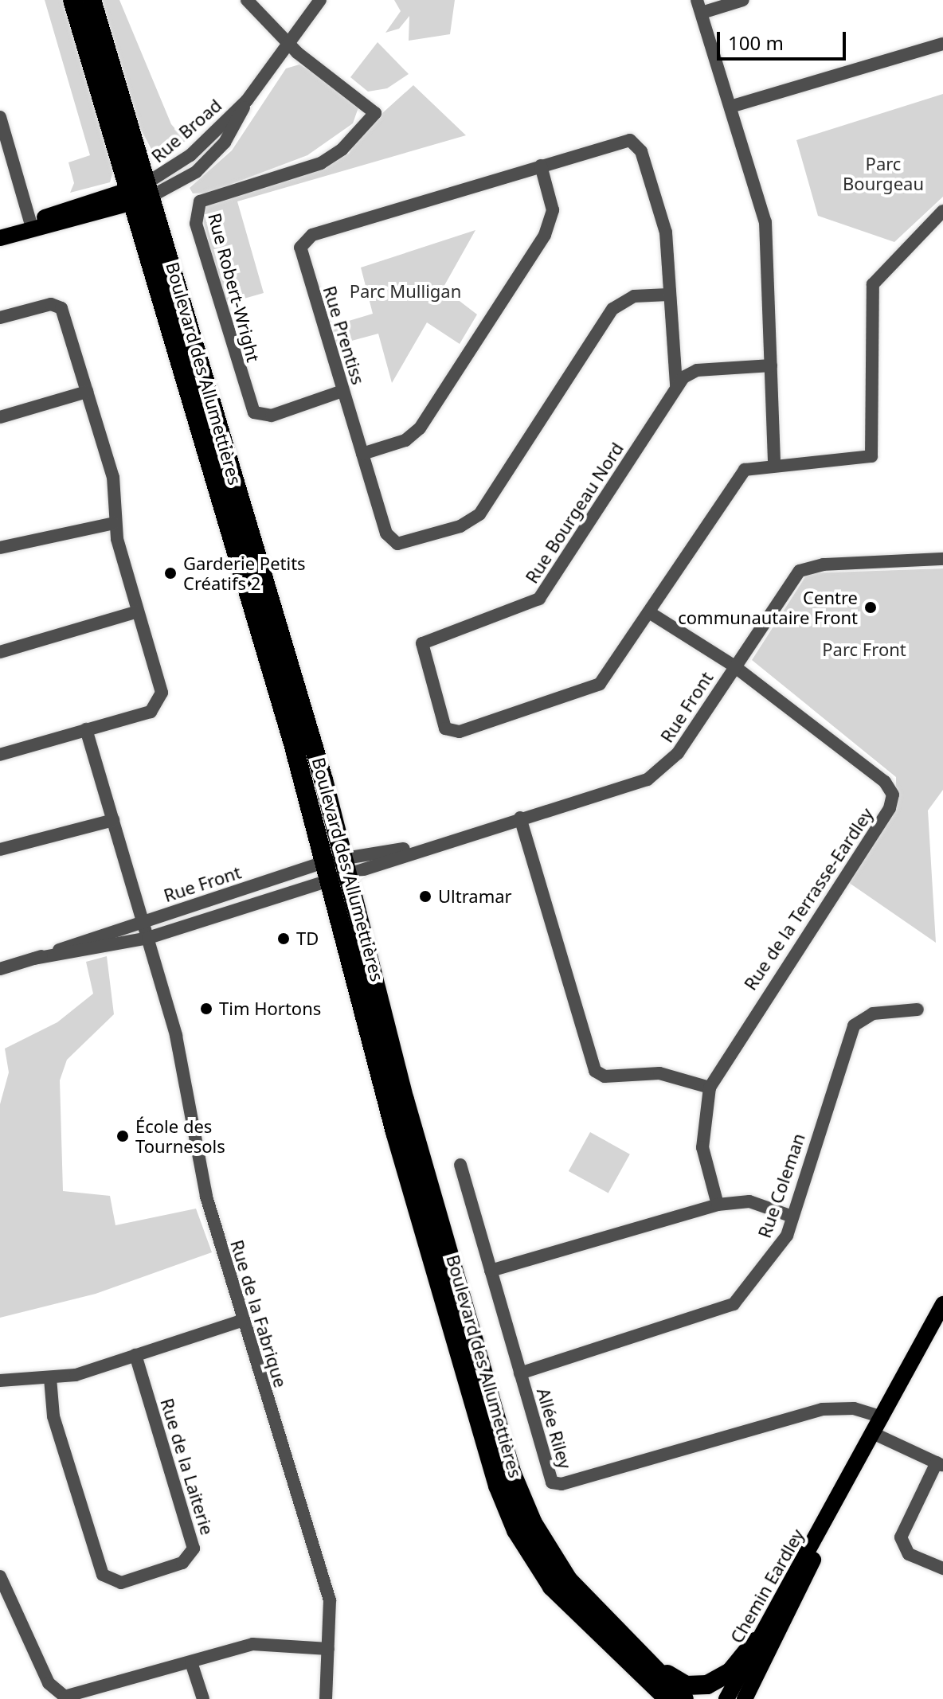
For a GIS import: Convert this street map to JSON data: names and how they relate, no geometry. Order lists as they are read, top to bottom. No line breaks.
{"streets":{"highway":["Boulevard des Allumettières"],"main road":["Chemin Eardley"],"street":["Rue Broad","Rue Robert-Wright","Rue Prentiss","Rue Bourgeau Nord","Rue Front","Rue de la Terrasse-Eardley","Rue Coleman","Rue de la Fabrique","Allée Riley","Rue de la Laiterie"]},"crossings":[["Rue Broad","Rue Robert-Wright"],["Rue Broad","Boulevard des Allumettières"],["Rue Robert-Wright","Rue Prentiss"],["Rue Prentiss","Rue Bourgeau Nord"],["Boulevard des Allumettières","Rue Front"],["Rue Bourgeau Nord","Rue de la Terrasse-Eardley"],["Rue Front","Rue de la Terrasse-Eardley"],["Rue Front","Rue de la Fabrique"],["Rue Coleman","Allée Riley"],["Allée Riley","Chemin Eardley"]],"parks":["Parc Bourgeau","Parc Mulligan","Parc Front"],"places":["Garderie Petits Créatifs 2","Centre communautaire Front","Ultramar","TD","Tim Hortons","École des Tournesols"],"scale_bar":"100 m"}
